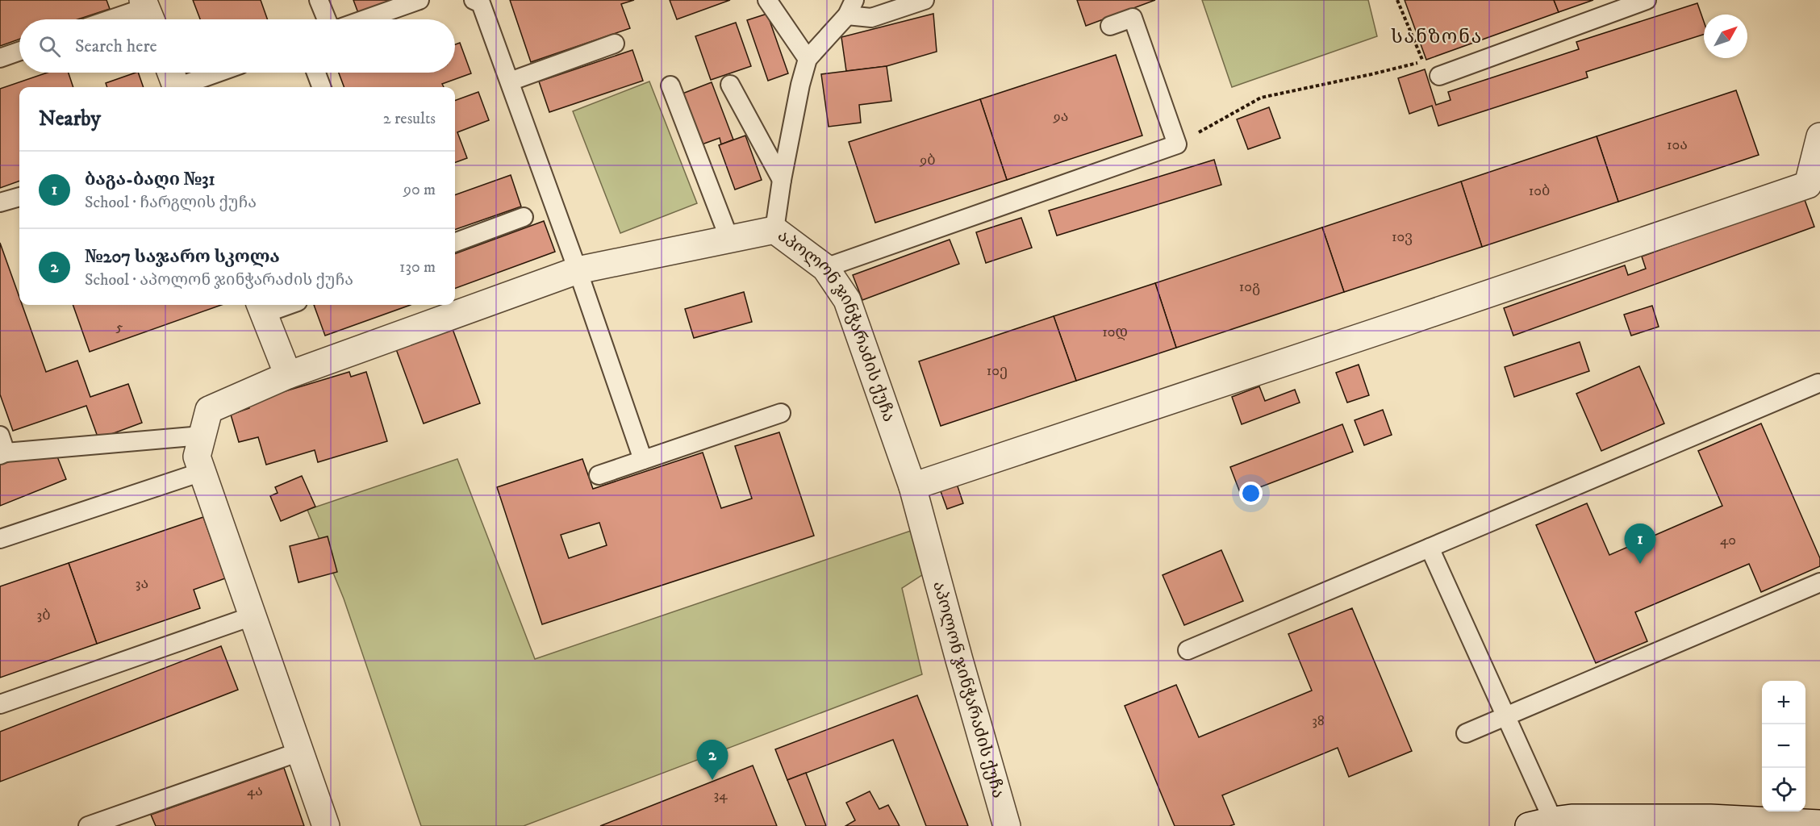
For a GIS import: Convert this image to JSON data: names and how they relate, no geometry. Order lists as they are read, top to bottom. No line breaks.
{"streets":{"street":["აპოლონ ჯინჭარაძის ქუჩა"]},"districts":["სანზონა"],"house_numbers":["9ა","10ა","9ბ","10ბ","10ვ","10გ","5","10დ","10ე","40","3ა","3ბ","38","4ა","34"],"north":"top right","page":{"search":"Search here","heading":["Nearby","2 results"],"list":[{"mark":"1","name":"ბაგა-ბაღი №31","note":"School · ჩარგლის ქუჩა","value":"90 m"},{"mark":"2","name":"№207 საჯარო სკოლა","note":"School · აპოლონ ჯინჭარაძის ქუჩა","value":"130 m"}],"pins":["1","2"],"map_buttons":["+","−"]}}
